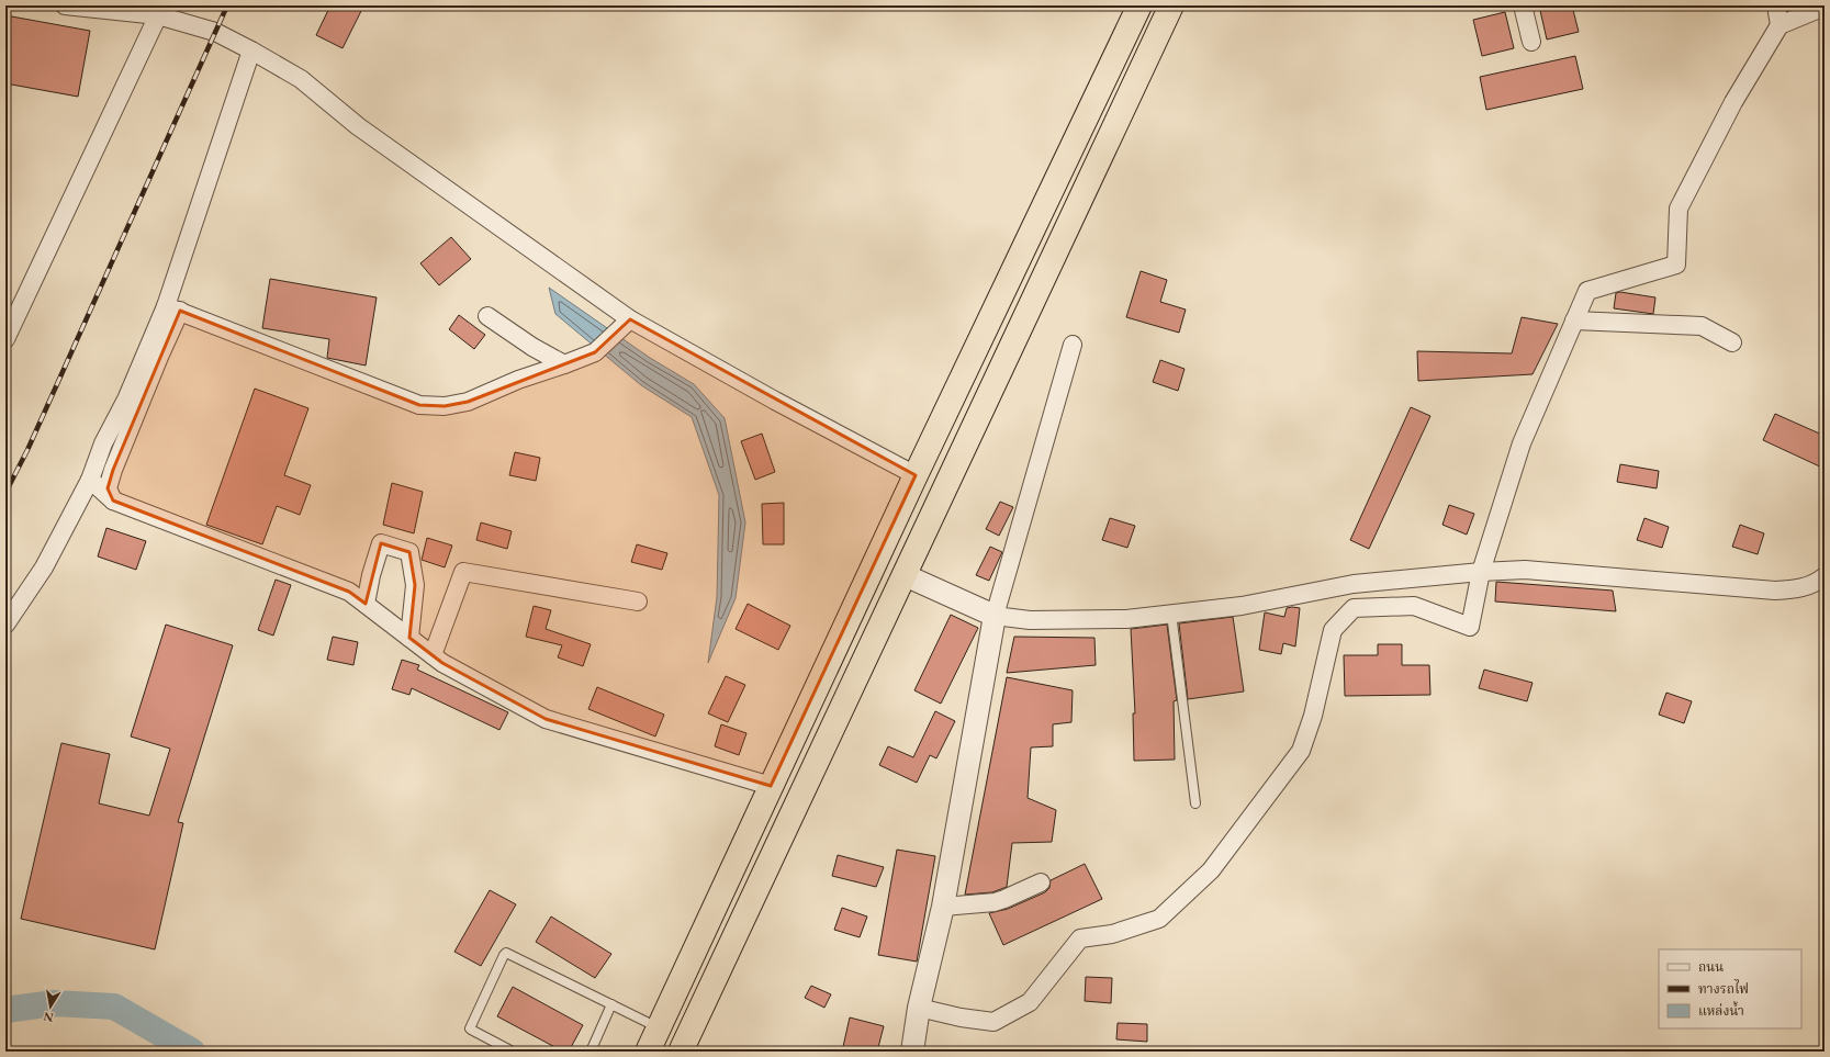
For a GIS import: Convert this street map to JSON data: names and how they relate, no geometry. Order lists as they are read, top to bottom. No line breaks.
{"legend":["ถนน","ทางรถไฟ","แหล่งน้ำ"],"north":"bottom"}
